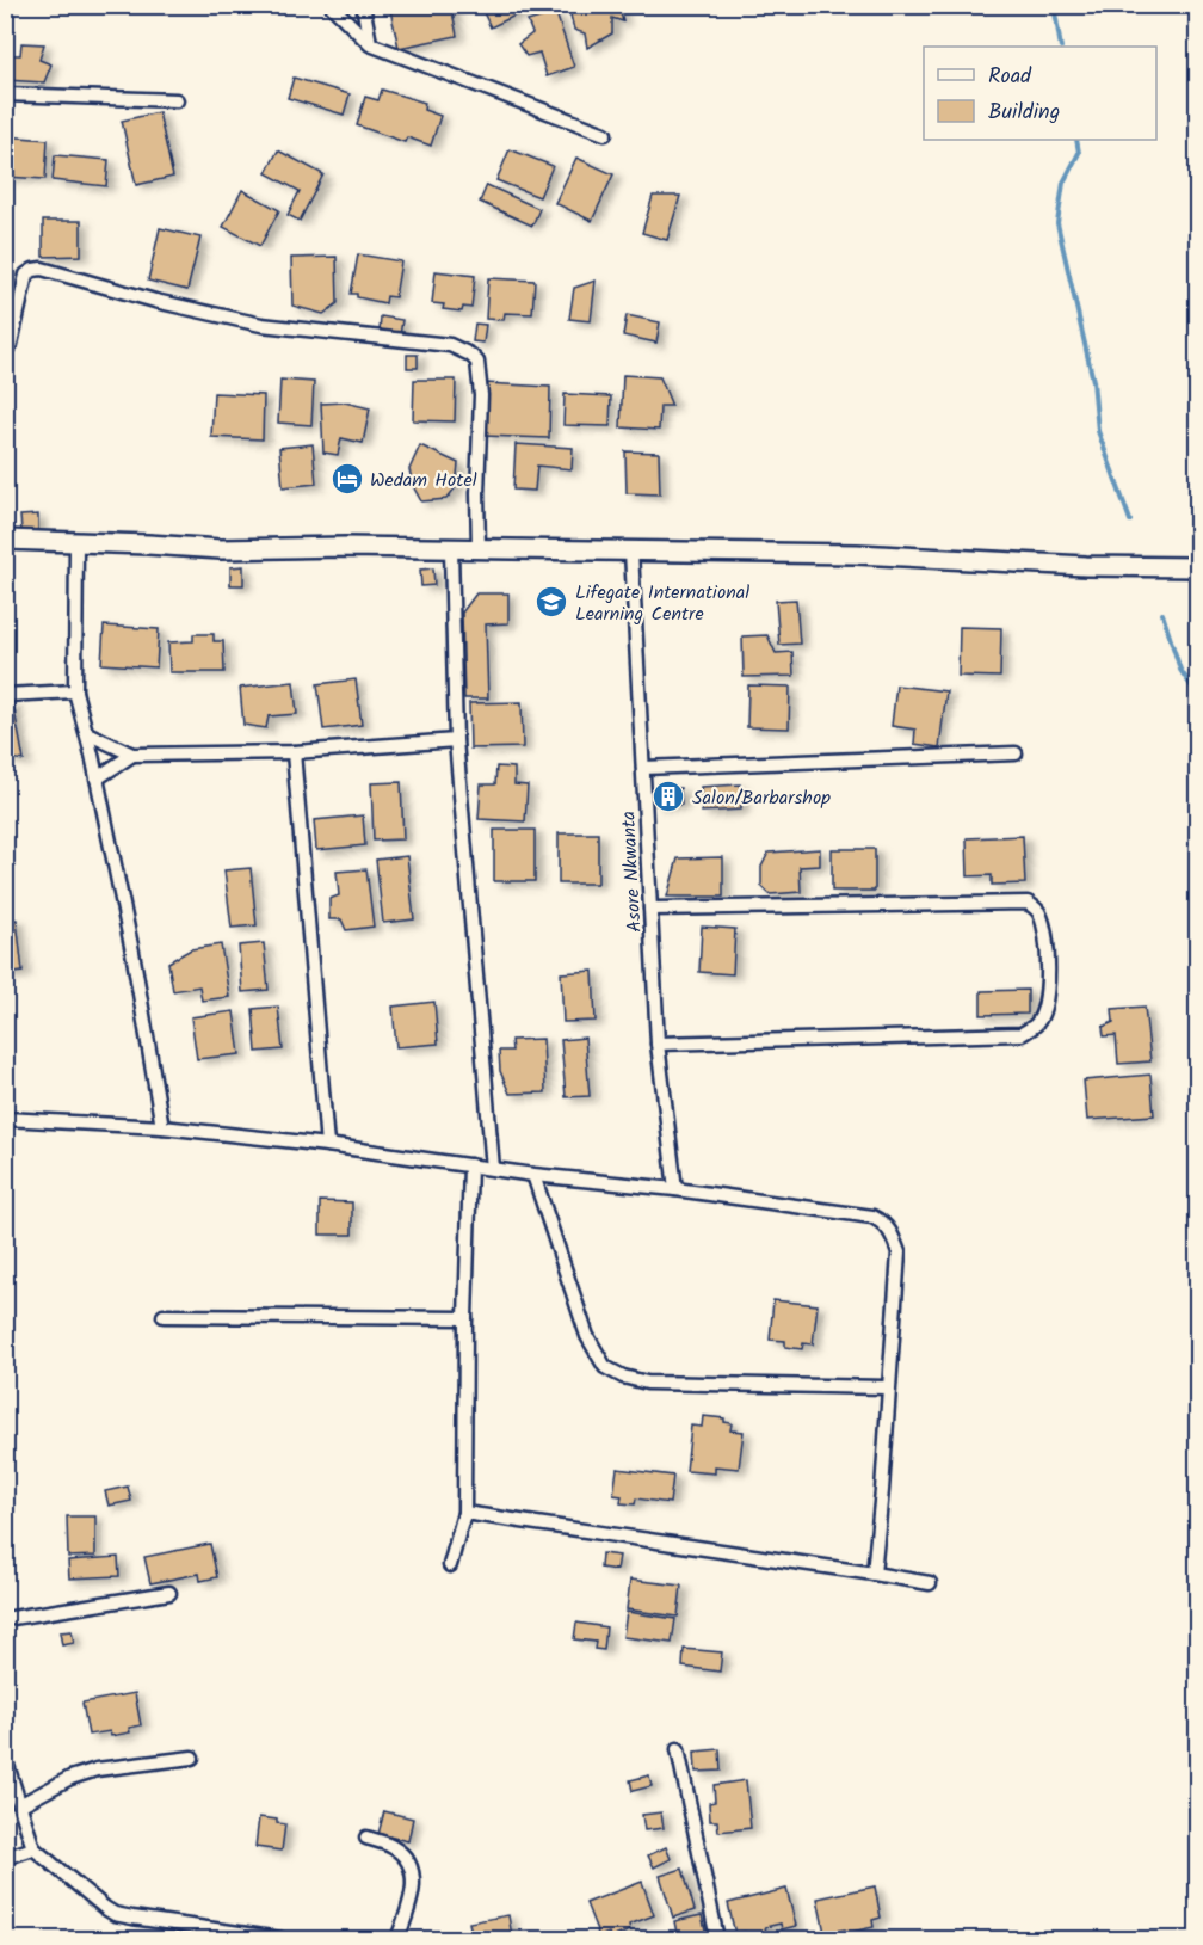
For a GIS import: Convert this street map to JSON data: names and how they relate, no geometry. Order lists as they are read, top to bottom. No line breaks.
{"streets":{"street":["Asore Nkwanta"]},"places":{"hotel":["Wedam Hotel"],"school or university":["Lifegate International Learning Centre"],"building":["Salon/Barbarshop"]},"legend":["Road","Building"]}
